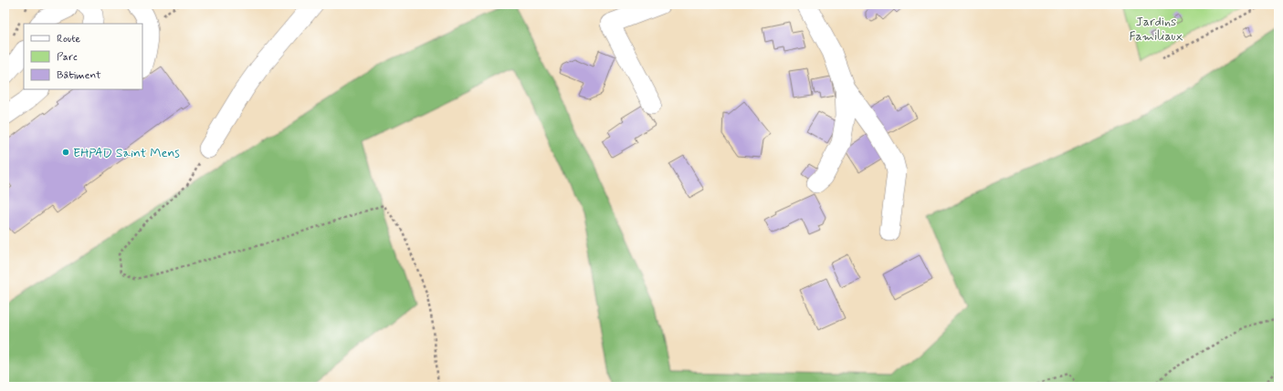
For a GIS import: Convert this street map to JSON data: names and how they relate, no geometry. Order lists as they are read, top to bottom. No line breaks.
{"parks":["Jardins Familiaux"],"places":["EHPAD Saint Mens"],"legend":["Route","Parc","Bâtiment"]}
